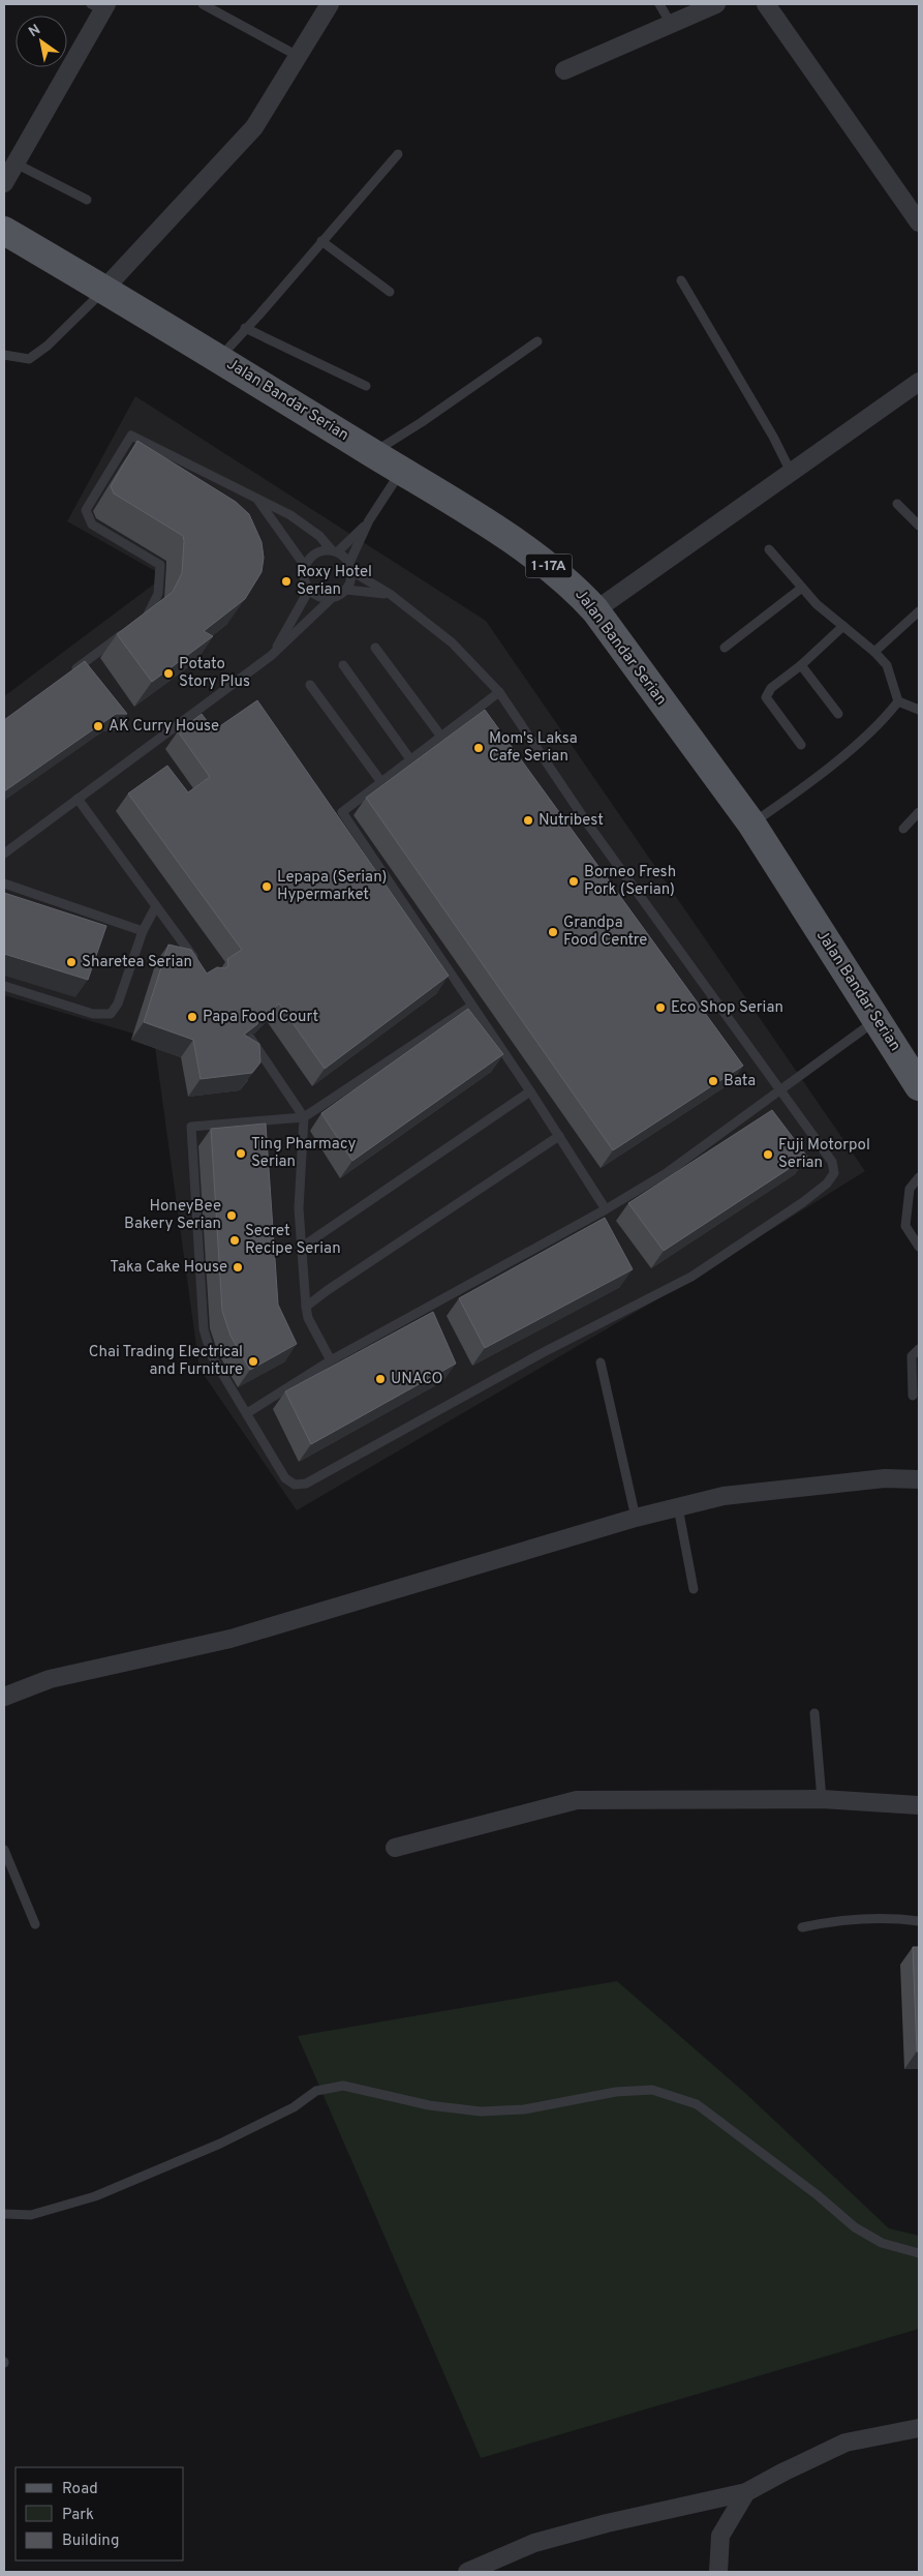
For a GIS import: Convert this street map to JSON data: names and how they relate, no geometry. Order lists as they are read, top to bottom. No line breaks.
{"streets":{"main road":["Jalan Bandar Serian","1-17A"]},"places":["Roxy Hotel Serian","Potato Story Plus","AK Curry House","Mom's Laksa Cafe Serian","Nutribest","Borneo Fresh Pork (Serian)","Lepapa (Serian) Hypermarket","Grandpa Food Centre","Sharetea Serian","Eco Shop Serian","Papa Food Court","Bata","Ting Pharmacy Serian","Fuji Motorpol Serian","HoneyBee Bakery Serian","Secret Recipe Serian","Taka Cake House","Chai Trading Electrical and Furniture","UNACO"],"legend":["Road","Park","Building"],"north":"top left"}
